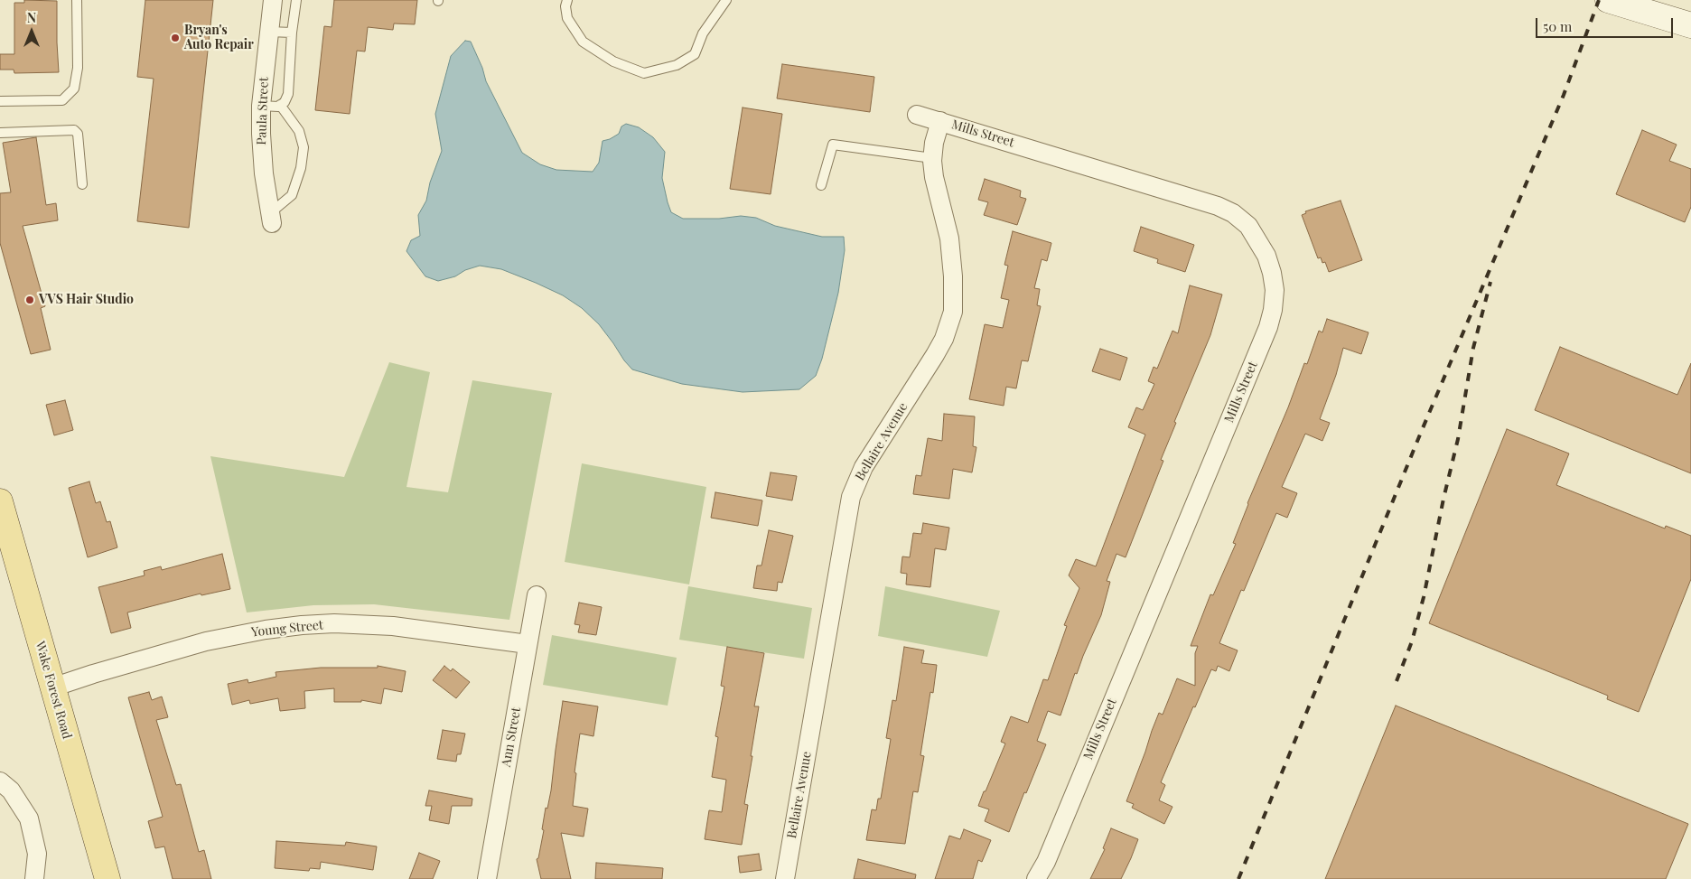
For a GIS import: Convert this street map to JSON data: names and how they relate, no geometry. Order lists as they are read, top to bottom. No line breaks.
{"streets":{"main road":["Wake Forest Road"],"street":["Paula Street","Mills Street","Bellaire Avenue","Young Street","Ann Street"]},"crossings":[["Mills Street","Bellaire Avenue"],["Young Street","Wake Forest Road"],["Young Street","Ann Street"]],"places":["Bryan's Auto Repair","VVS Hair Studio"],"scale_bar":"50 m","north":"top"}
